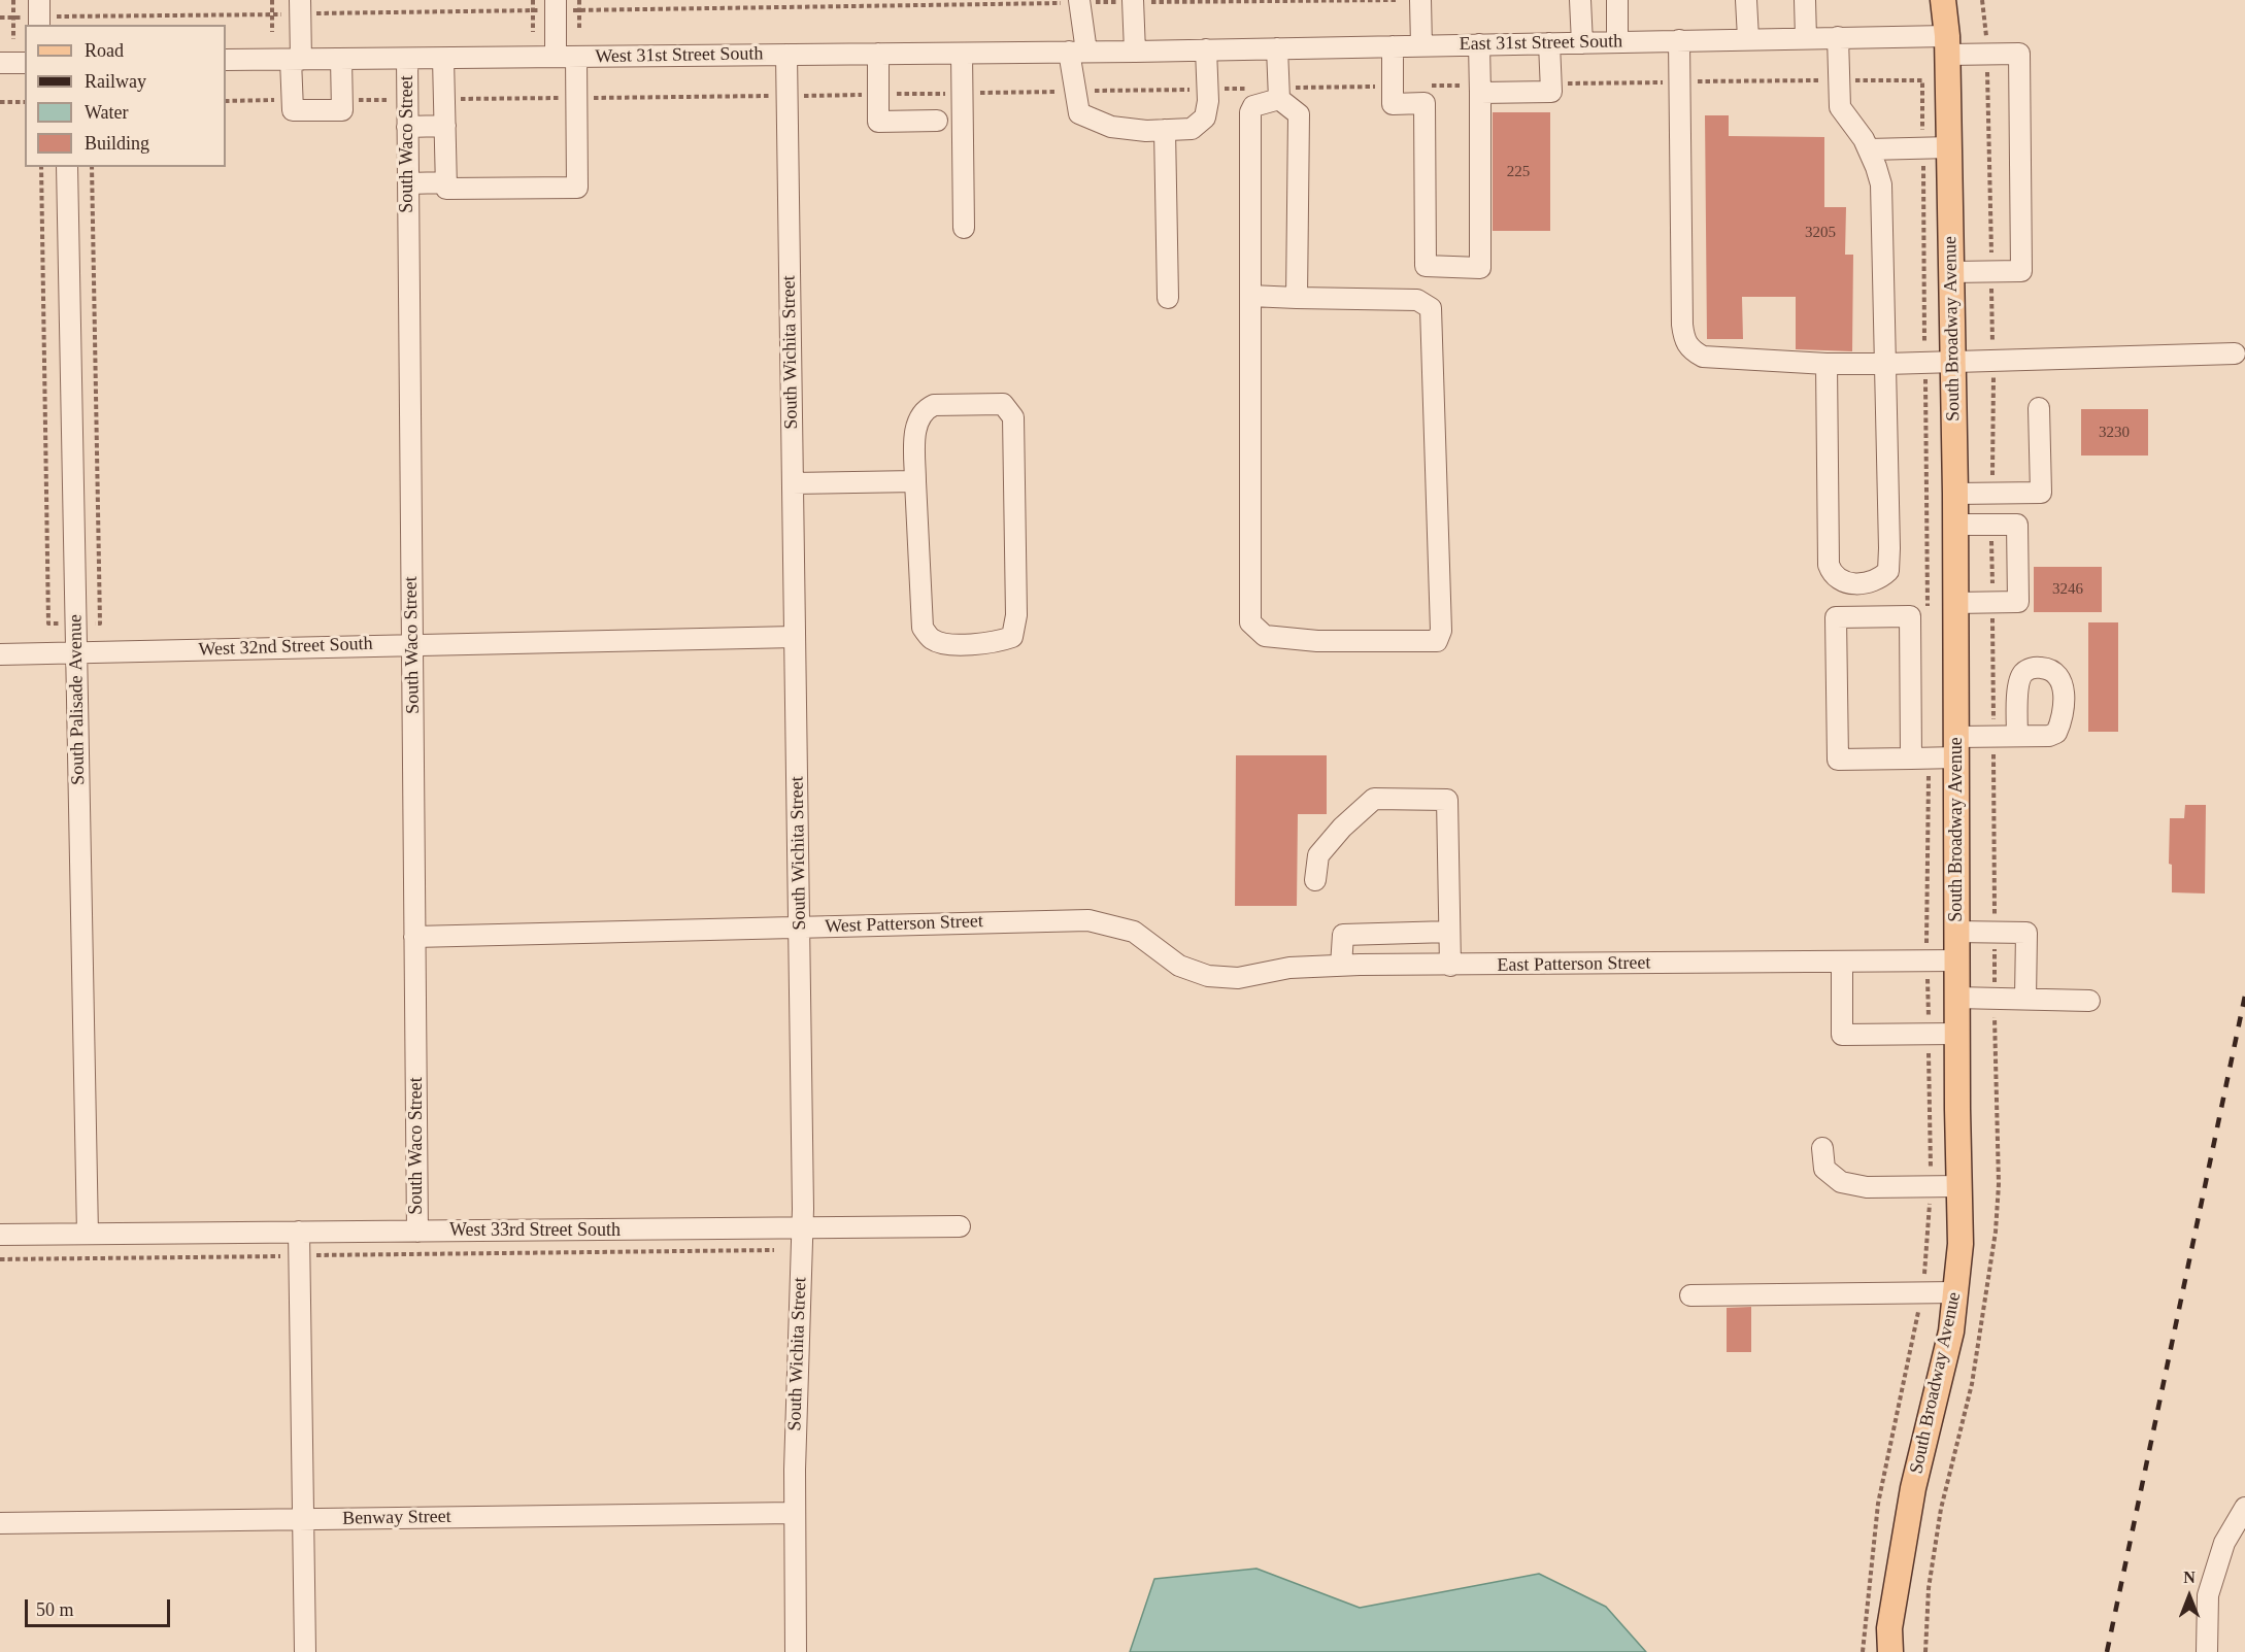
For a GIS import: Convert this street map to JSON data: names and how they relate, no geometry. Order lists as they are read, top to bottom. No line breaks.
{"streets":{"main road":["South Broadway Avenue"],"street":["East 31st Street South","West 31st Street South","South Waco Street","South Wichita Street","West 32nd Street South","South Palisade Avenue","West Patterson Street","East Patterson Street","West 33rd Street South","Benway Street"]},"crossings":[["East 31st Street South","West 31st Street South"],["East 31st Street South","South Broadway Avenue"],["West 31st Street South","South Waco Street"],["West 31st Street South","South Wichita Street"],["South Waco Street","West 32nd Street South"],["South Waco Street","West Patterson Street"],["South Waco Street","West 33rd Street South"],["South Broadway Avenue","East Patterson Street"],["South Wichita Street","West 32nd Street South"],["South Wichita Street","West Patterson Street"],["South Wichita Street","West 33rd Street South"],["South Wichita Street","Benway Street"],["West 32nd Street South","South Palisade Avenue"],["South Palisade Avenue","West 33rd Street South"],["West Patterson Street","East Patterson Street"]],"house_numbers":["225","3205","3230","3246"],"legend":["Road","Railway","Water","Building"],"scale_bar":"50 m","north":"top"}
